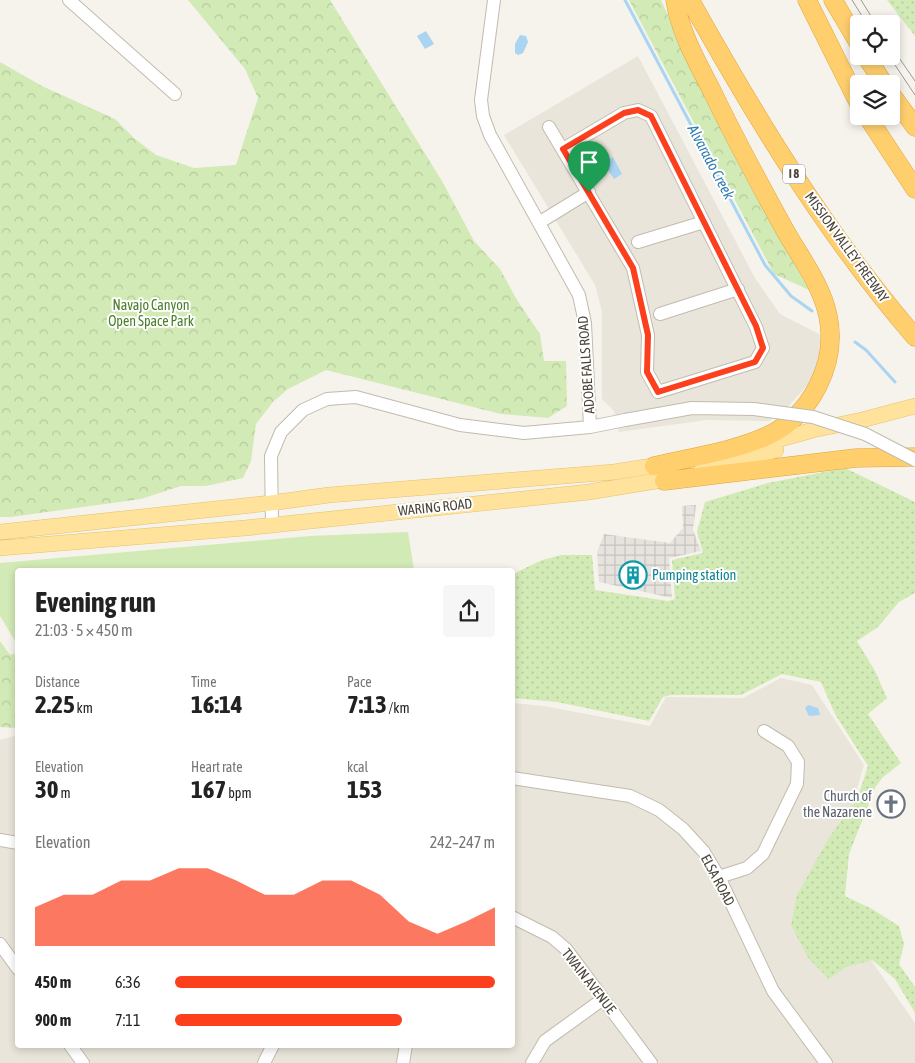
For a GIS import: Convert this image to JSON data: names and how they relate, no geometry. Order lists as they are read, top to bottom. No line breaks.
{"streets":{"highway":["I 8","MISSION VALLEY FREEWAY"],"main road":["WARING ROAD"],"street":["ADOBE FALLS ROAD","ELSA ROAD","TWAIN AVENUE"]},"crossings":[["ADOBE FALLS ROAD","WARING ROAD"]],"water":["Alvarado Creek"],"parks":["Navajo Canyon Open Space Park"],"places":{"building":["Pumping station"],"church":["Church of the Nazarene"]},"page":{"heading":["Evening run","21:03 · 5 × 450 m"],"stats":[["Distance","2.25 km"],["Time","16:14"],["Pace","7:13 /km"],["Elevation","30 m"],["Heart rate","167 bpm"],["kcal","153"]],"chart":["Elevation","242–247 m"],"list":[{"name":"450 m","note":"6:36"},{"name":"900 m","note":"7:11"}]}}
